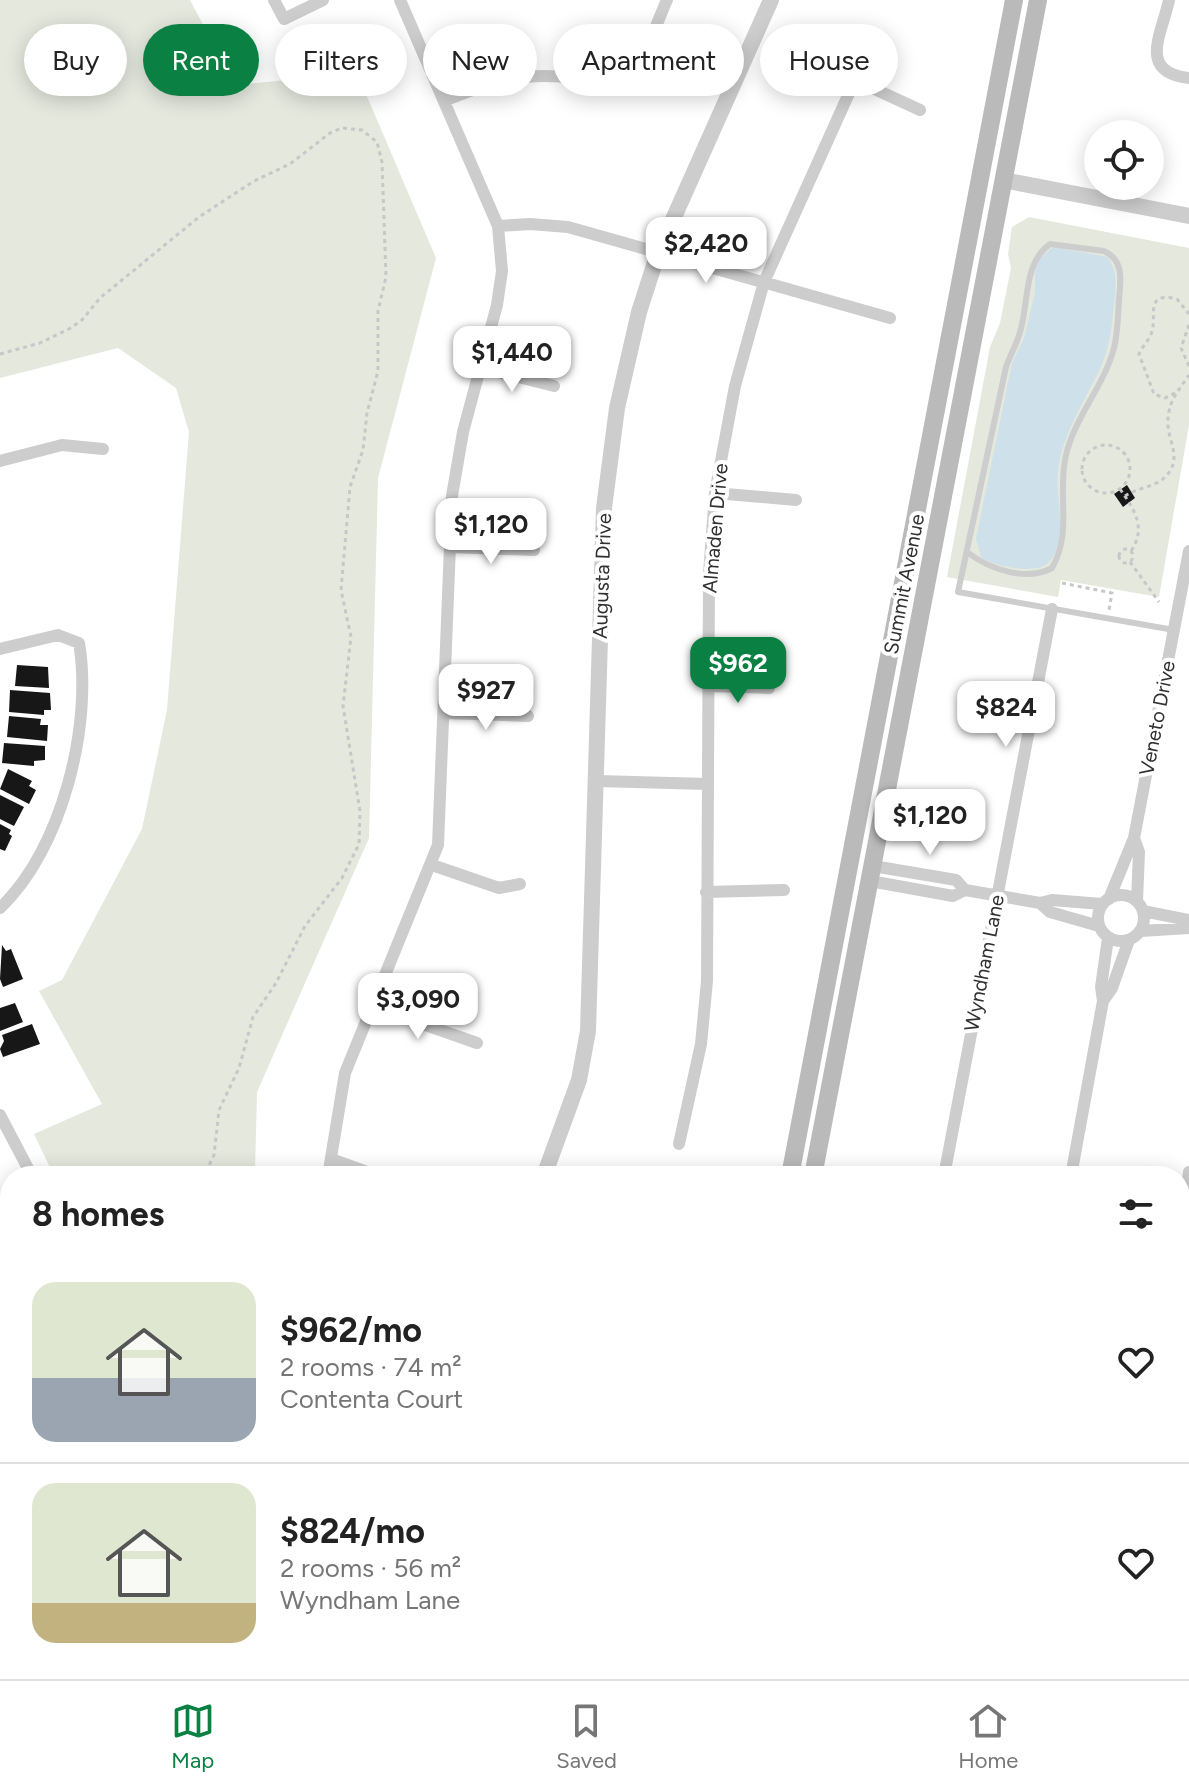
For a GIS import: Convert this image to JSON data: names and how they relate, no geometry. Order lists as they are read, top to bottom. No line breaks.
{"streets":{"main road":["Summit Avenue"],"street":["Almaden Drive","Augusta Drive","Veneto Drive","Wyndham Lane"]},"page":{"chip":["Buy","Rent","Filters","New","Apartment","House"],"price":["$2,420","$1,440","$1,120","$962","$927","$824","$1,120","$3,090"],"heading":"8 homes","list":[{"name":"$962/mo","note":"2 rooms · 74 m² · Contenta Court"},{"name":"$824/mo","note":"2 rooms · 56 m² · Wyndham Lane"}],"tabs":["Map","Saved","Home"]}}
